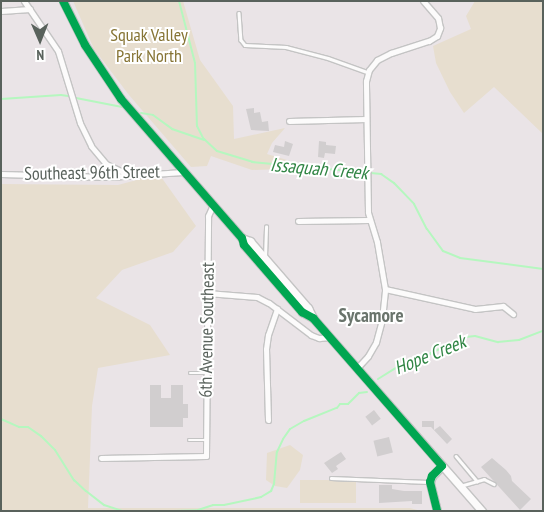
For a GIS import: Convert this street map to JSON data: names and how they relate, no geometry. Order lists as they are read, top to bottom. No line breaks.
{"streets":{"street":["Southeast 96th Street","6th Avenue Southeast"]},"districts":["Sycamore"],"water":["Issaquah Creek","Hope Creek"],"parks":["Squak Valley Park North"],"north":"bottom"}
